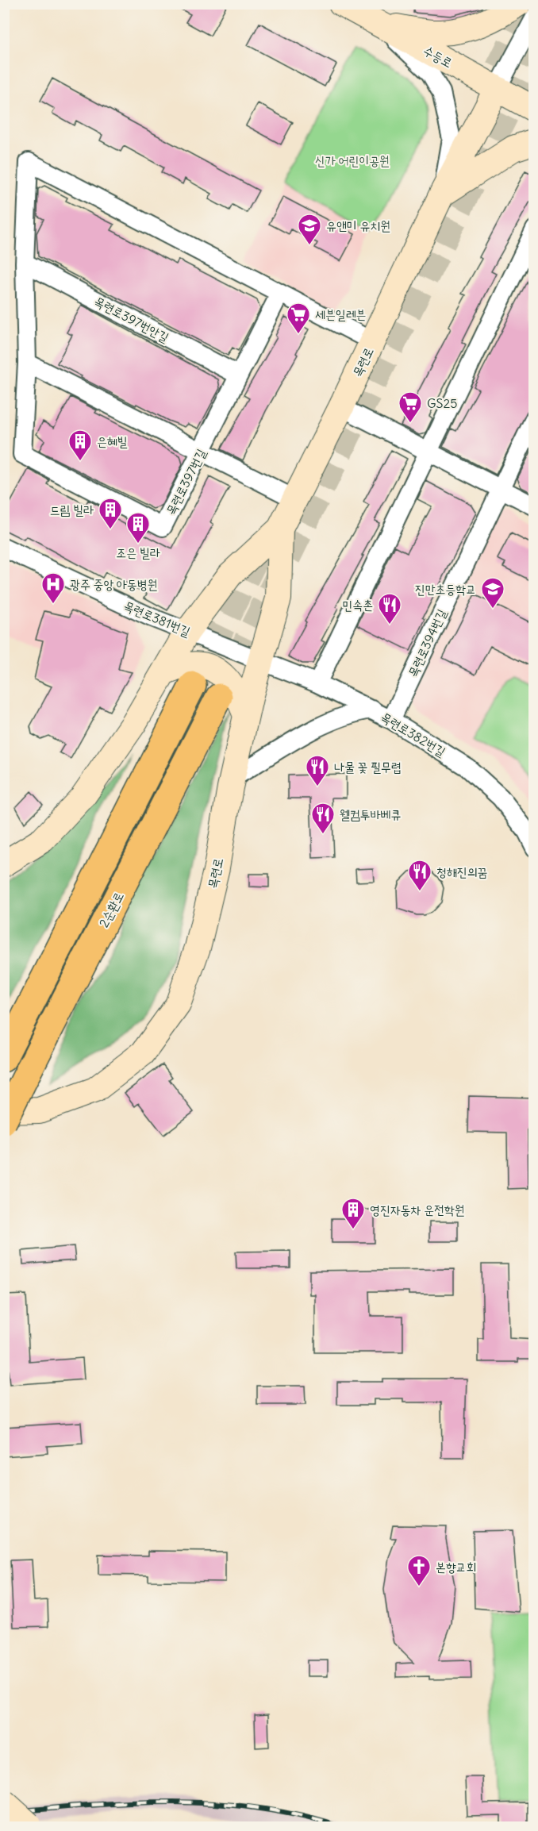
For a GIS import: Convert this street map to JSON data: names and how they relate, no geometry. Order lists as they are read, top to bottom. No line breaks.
{"streets":{"highway":["2순환로"],"main road":["수등로","목련로"],"street":["목련로397번안길","목련로397번길","목련로381번길","목련로394번길","목련로382번길"]},"crossings":[["수등로","목련로"],["목련로397번안길","목련로397번길"],["목련로","목련로381번길"],["목련로","목련로382번길"],["목련로381번길","목련로382번길"],["목련로394번길","목련로382번길"]],"parks":["신가 어린이공원"],"places":{"school or university":["유앤미 유치원","진만초등학교"],"supermarket":["세븐일레븐","GS25"],"building":["은혜빌","드림 빌라","조은 빌라","영진자동차 운전학원"],"hospital":["광주 중앙 아동병원"],"restaurant":["민속촌","나물 꽃 필무렵","웰컴투바베큐","청해진의꿈"],"church":["본향교회"]}}
